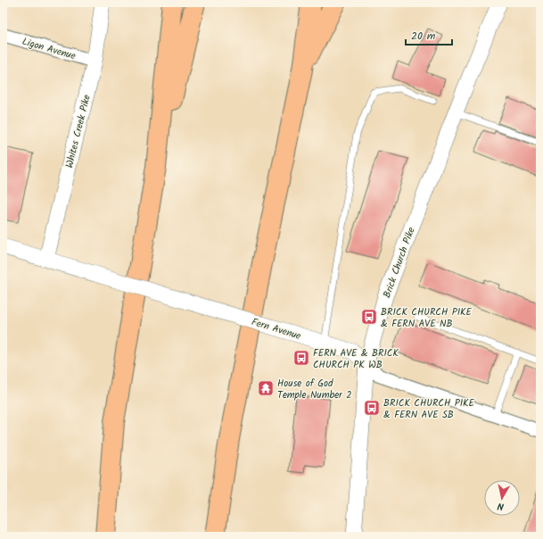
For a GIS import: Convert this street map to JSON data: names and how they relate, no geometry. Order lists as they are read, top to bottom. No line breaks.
{"streets":{"street":["Ligon Avenue","Whites Creek Pike","Brick Church Pike","Fern Avenue"]},"crossings":[["Ligon Avenue","Whites Creek Pike"],["Whites Creek Pike","Fern Avenue"],["Brick Church Pike","Fern Avenue"]],"places":{"bus stop":["BRICK CHURCH PIKE & FERN AVE NB","FERN AVE & BRICK CHURCH PK WB","BRICK CHURCH PIKE & FERN AVE SB"],"temple":["House of God Temple Number 2"]},"scale_bar":"20 m","north":"bottom"}
